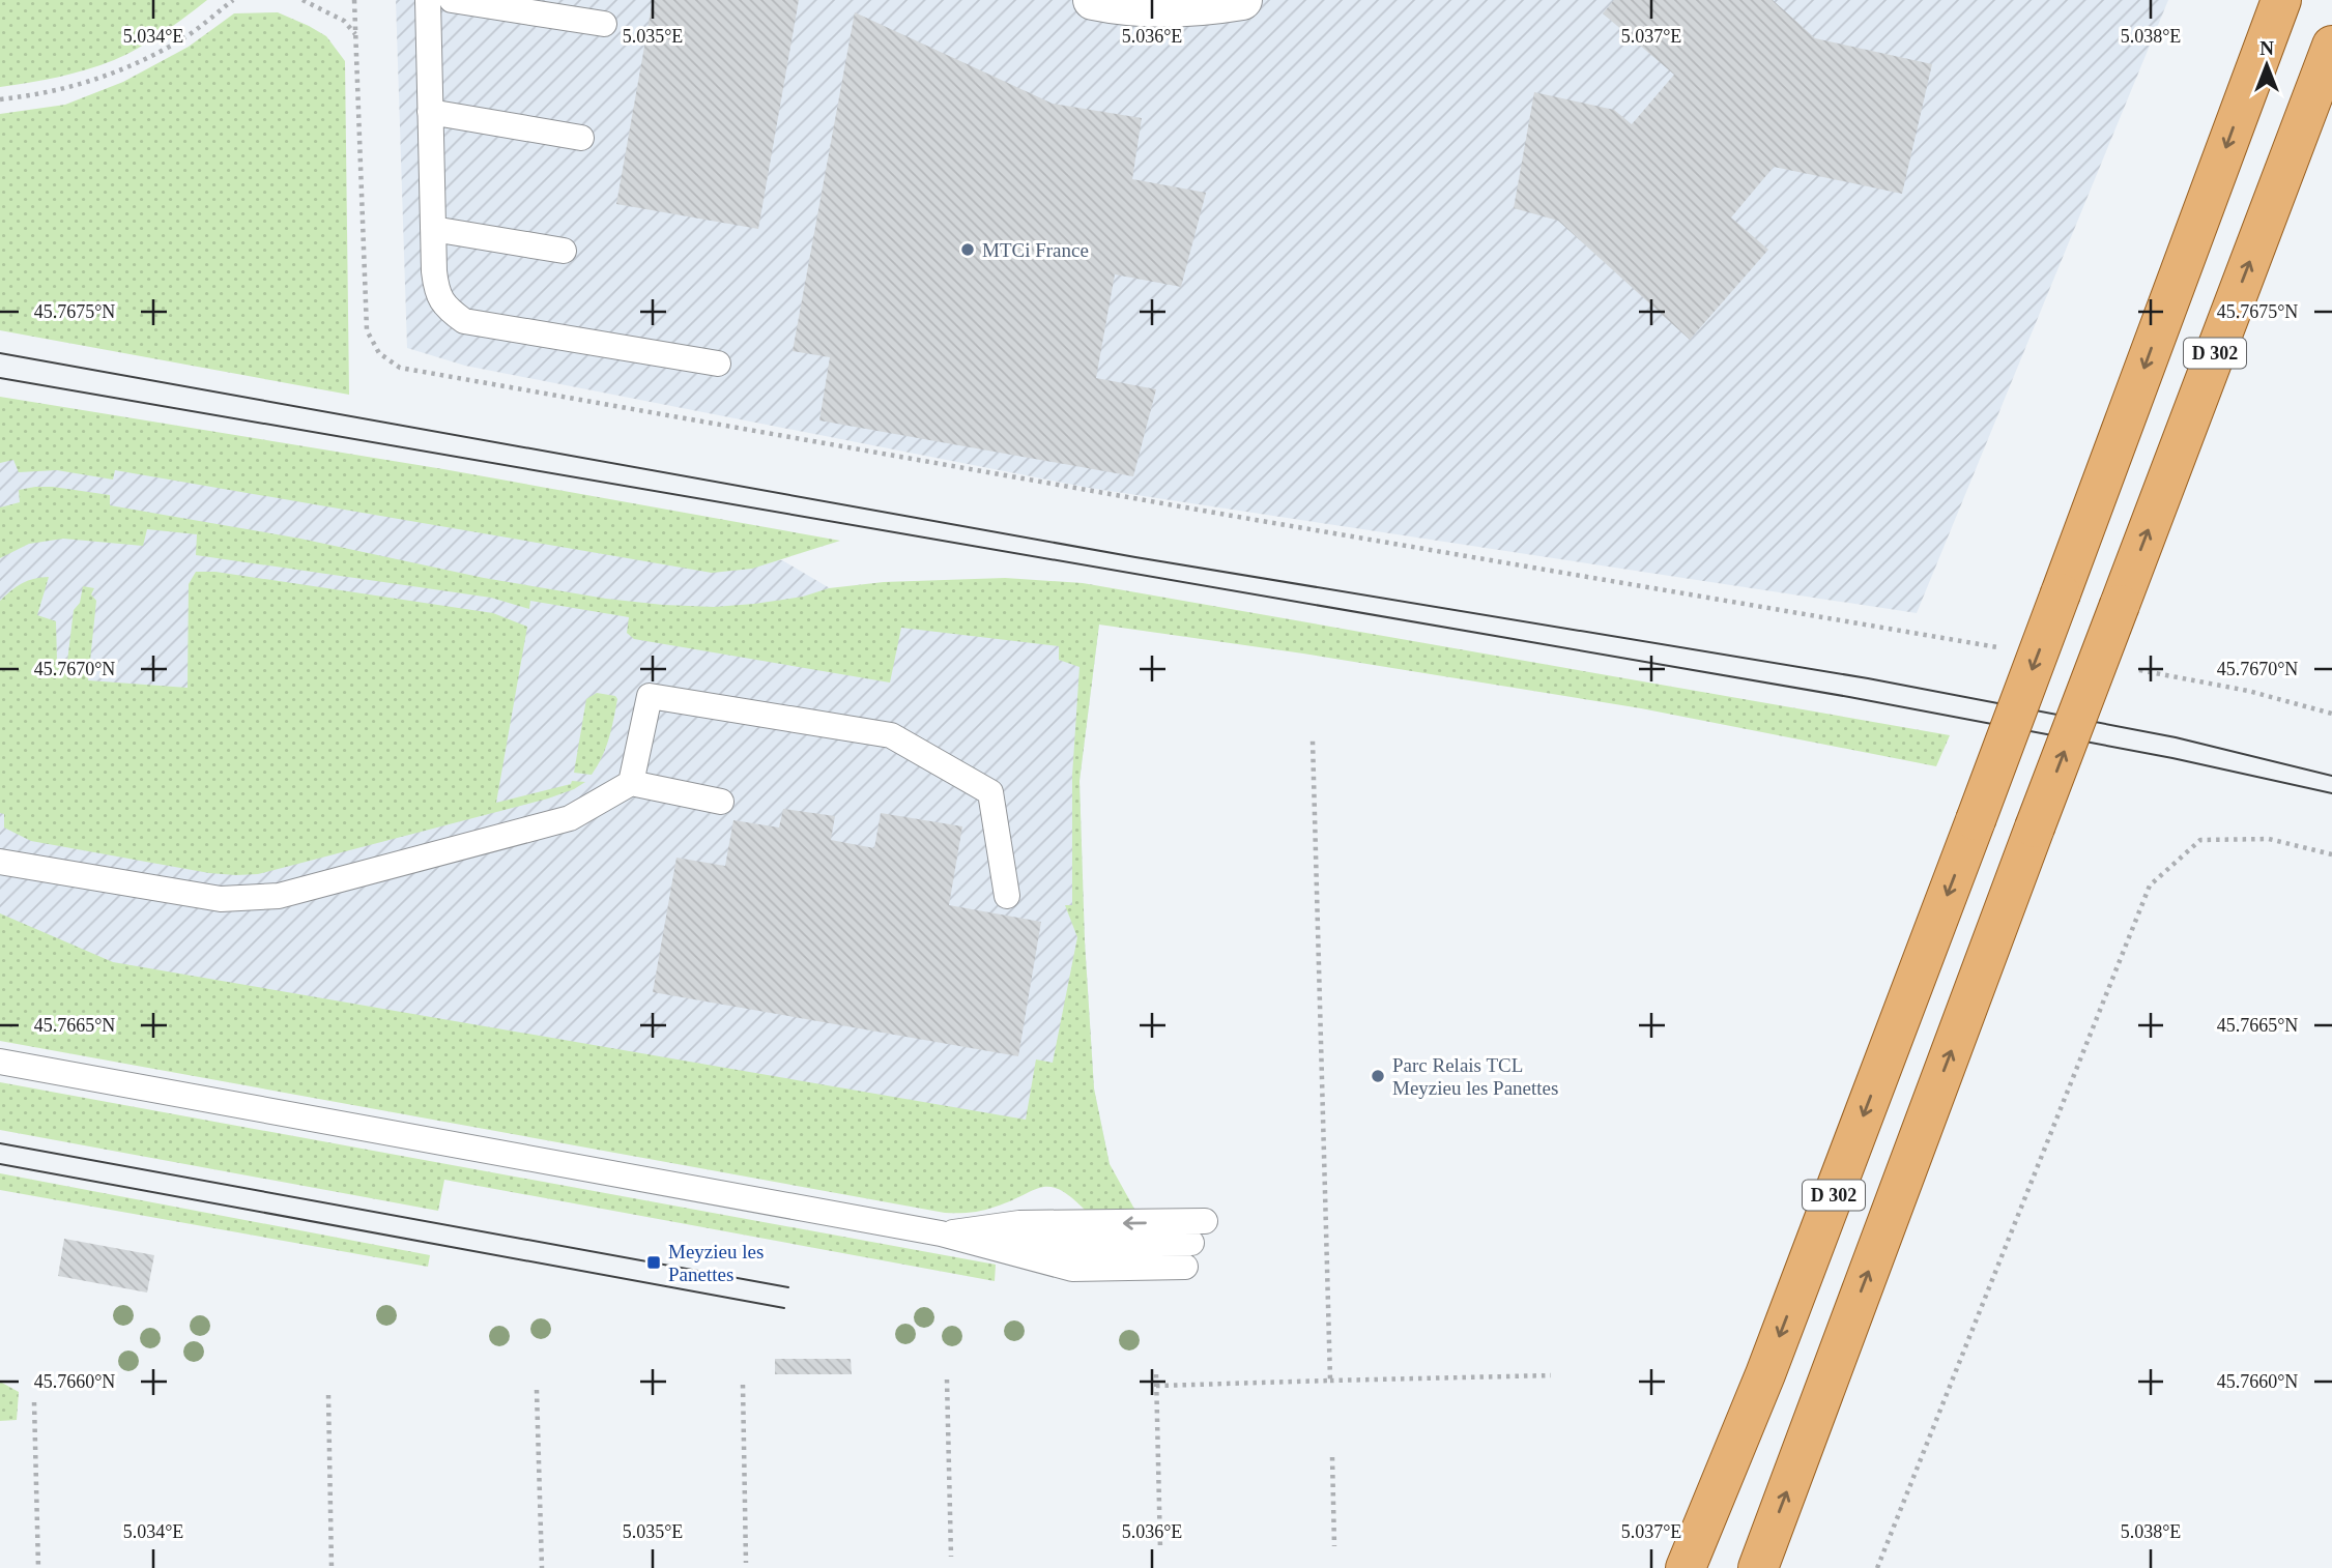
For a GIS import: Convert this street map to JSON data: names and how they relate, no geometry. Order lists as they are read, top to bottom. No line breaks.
{"streets":{"main road":["D 302"]},"places":{"other":["MTCi France","Parc Relais TCL Meyzieu les Panettes"],"transit":["Meyzieu les Panettes"]},"north":"top","coordinates":["5.034°E","5.035°E","5.036°E","5.037°E","5.038°E","45.7675°N","45.7670°N","45.7665°N","45.7660°N"]}
